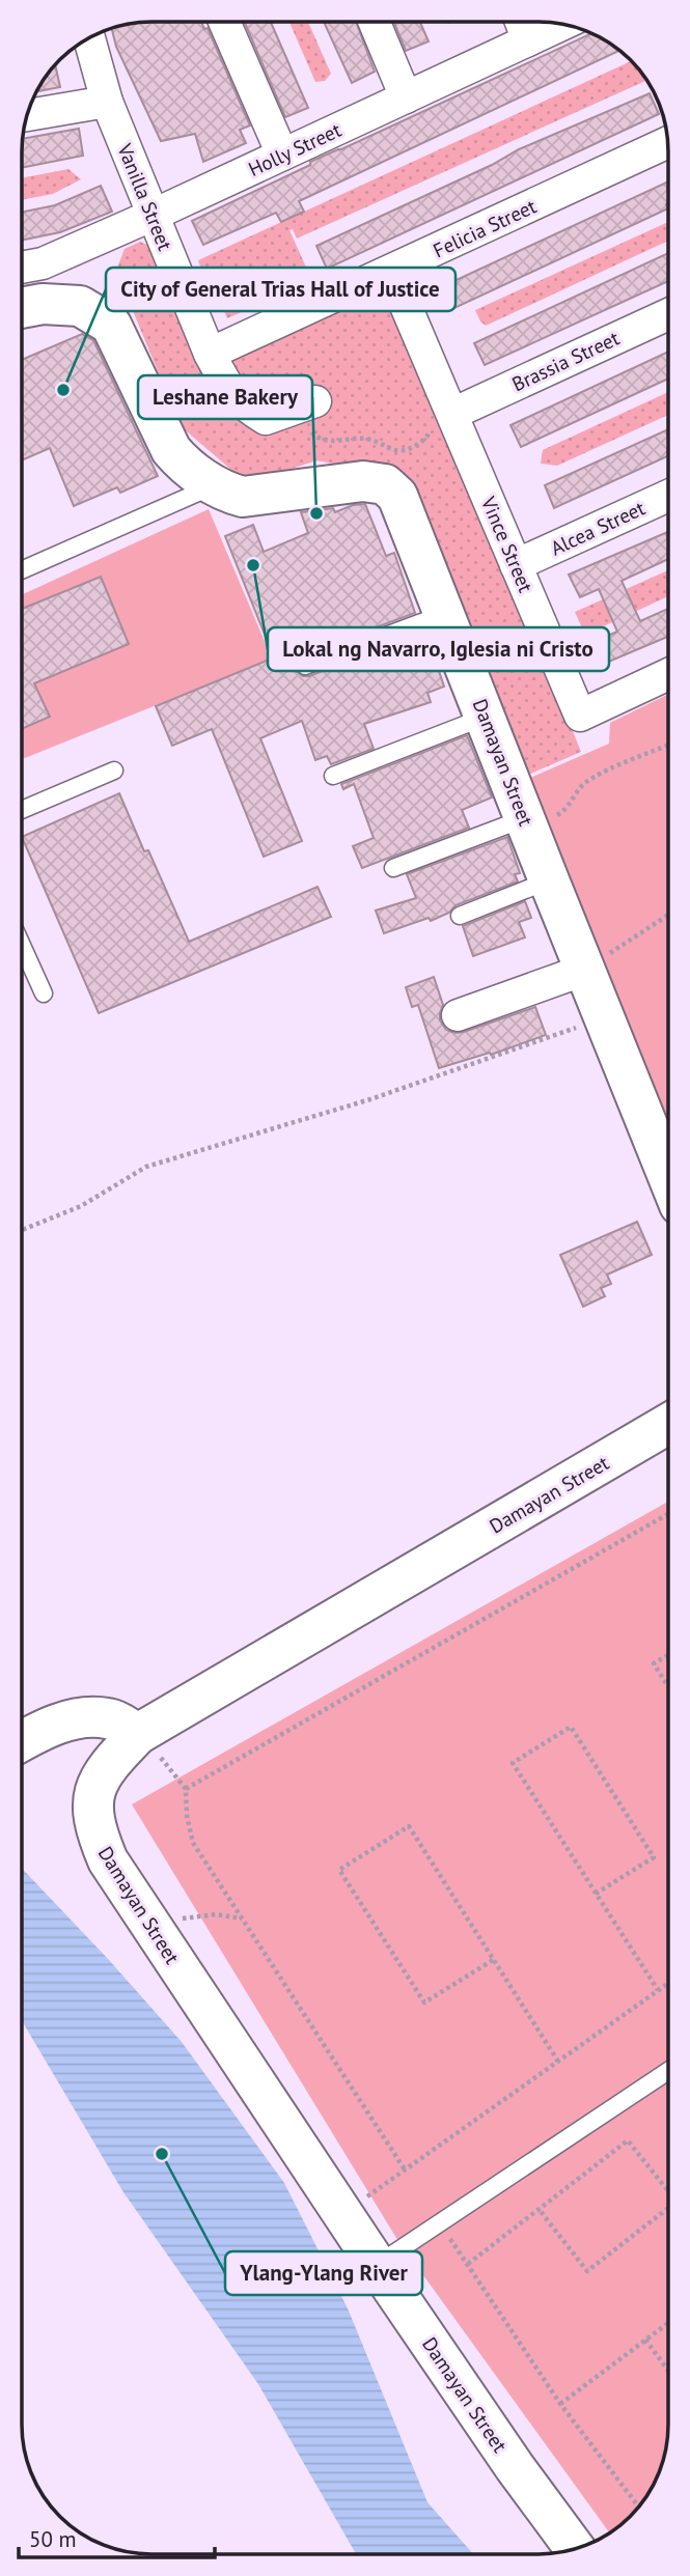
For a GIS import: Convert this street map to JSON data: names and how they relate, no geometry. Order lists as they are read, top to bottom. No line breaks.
{"streets":{"street":["Holly Street","Vanilla Street","Felicia Street","Brassia Street","Alcea Street","Vince Street","Damayan Street"]},"crossings":[["Holly Street","Vanilla Street"],["Vanilla Street","Felicia Street"],["Felicia Street","Vince Street"],["Brassia Street","Vince Street"],["Alcea Street","Vince Street"]],"places":["City of General Trias Hall of Justice","Leshane Bakery","Lokal ng Navarro, Iglesia ni Cristo","Ylang-Ylang River"],"scale_bar":"50 m"}
